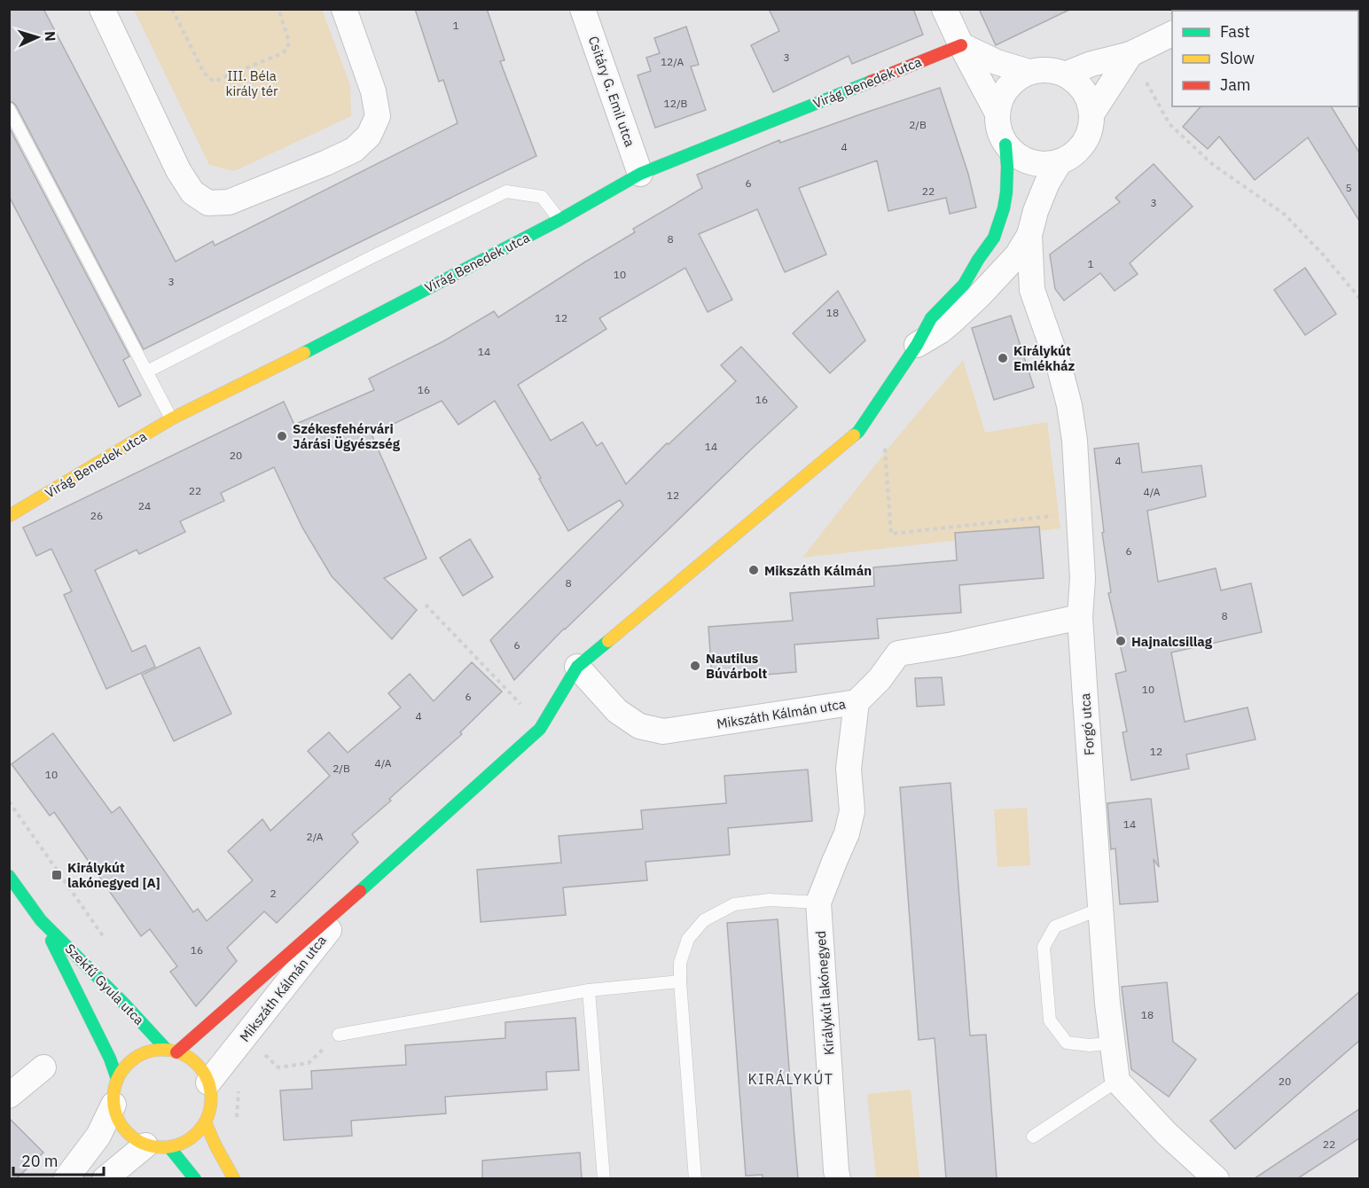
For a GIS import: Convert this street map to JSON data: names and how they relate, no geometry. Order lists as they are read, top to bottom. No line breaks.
{"streets":{"street":["Virág Benedek utca","Csitáry G. Emil utca","Mikszáth Kálmán utca","Forgó utca","Szekfű Gyula utca","Királykút lakónegyed"]},"crossings":[["Virág Benedek utca","Csitáry G. Emil utca"],["Mikszáth Kálmán utca","Forgó utca"],["Mikszáth Kálmán utca","Szekfű Gyula utca"],["Mikszáth Kálmán utca","Királykút lakónegyed"]],"districts":["KIRÁLYKÚT"],"parks":["III. Béla király tér"],"places":{"other":["Királykút Emlékház","Székesfehérvári Járási Ügyészség","Mikszáth Kálmán","Hajnalcsillag","Nautilus Búvárbolt"],"transit":["Királykút lakónegyed [A]"]},"house_numbers":["1","3","12/A","12/B","2/B","4","6","5","22","3","8","1","10","3","18","12","14","16","16","14","20","4","22","4/A","12","24","26","6","8","8","6","10","6","4","12","4/A","2/B","10","14","2/A","2","16","18","20","22"],"legend":["Fast","Slow","Jam"],"scale_bar":"20 m","north":"right"}
